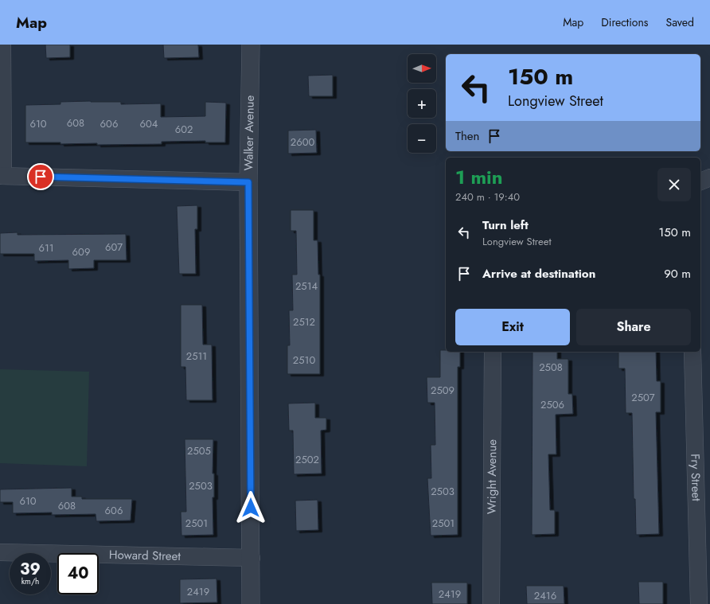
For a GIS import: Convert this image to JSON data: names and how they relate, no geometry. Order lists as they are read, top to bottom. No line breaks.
{"streets":{"street":["Walker Avenue","Wright Avenue","Fry Street","Howard Street"]},"crossings":[["Walker Avenue","Howard Street"]],"house_numbers":["608","610","606","604","602","2600","607","611","609","2514","2512","2511","2510","2508","2509","2507","2506","2505","2502","2503","2503","610","608","606","2501","2501","2419","2419","2416"],"north":"right","page":{"header":"Map","nav":["Map","Directions","Saved"],"map_buttons":["+","−"],"turn":["150 m","Longview Street"],"then":"Then","heading":["1 min","240 m · 19:40"],"list":[{"name":"Turn left","note":"Longview Street","value":"150 m"},{"name":"Arrive at destination","value":"90 m"}],"buttons":["Exit","Share"],"speed":"39 km/h","limit":"40"}}
